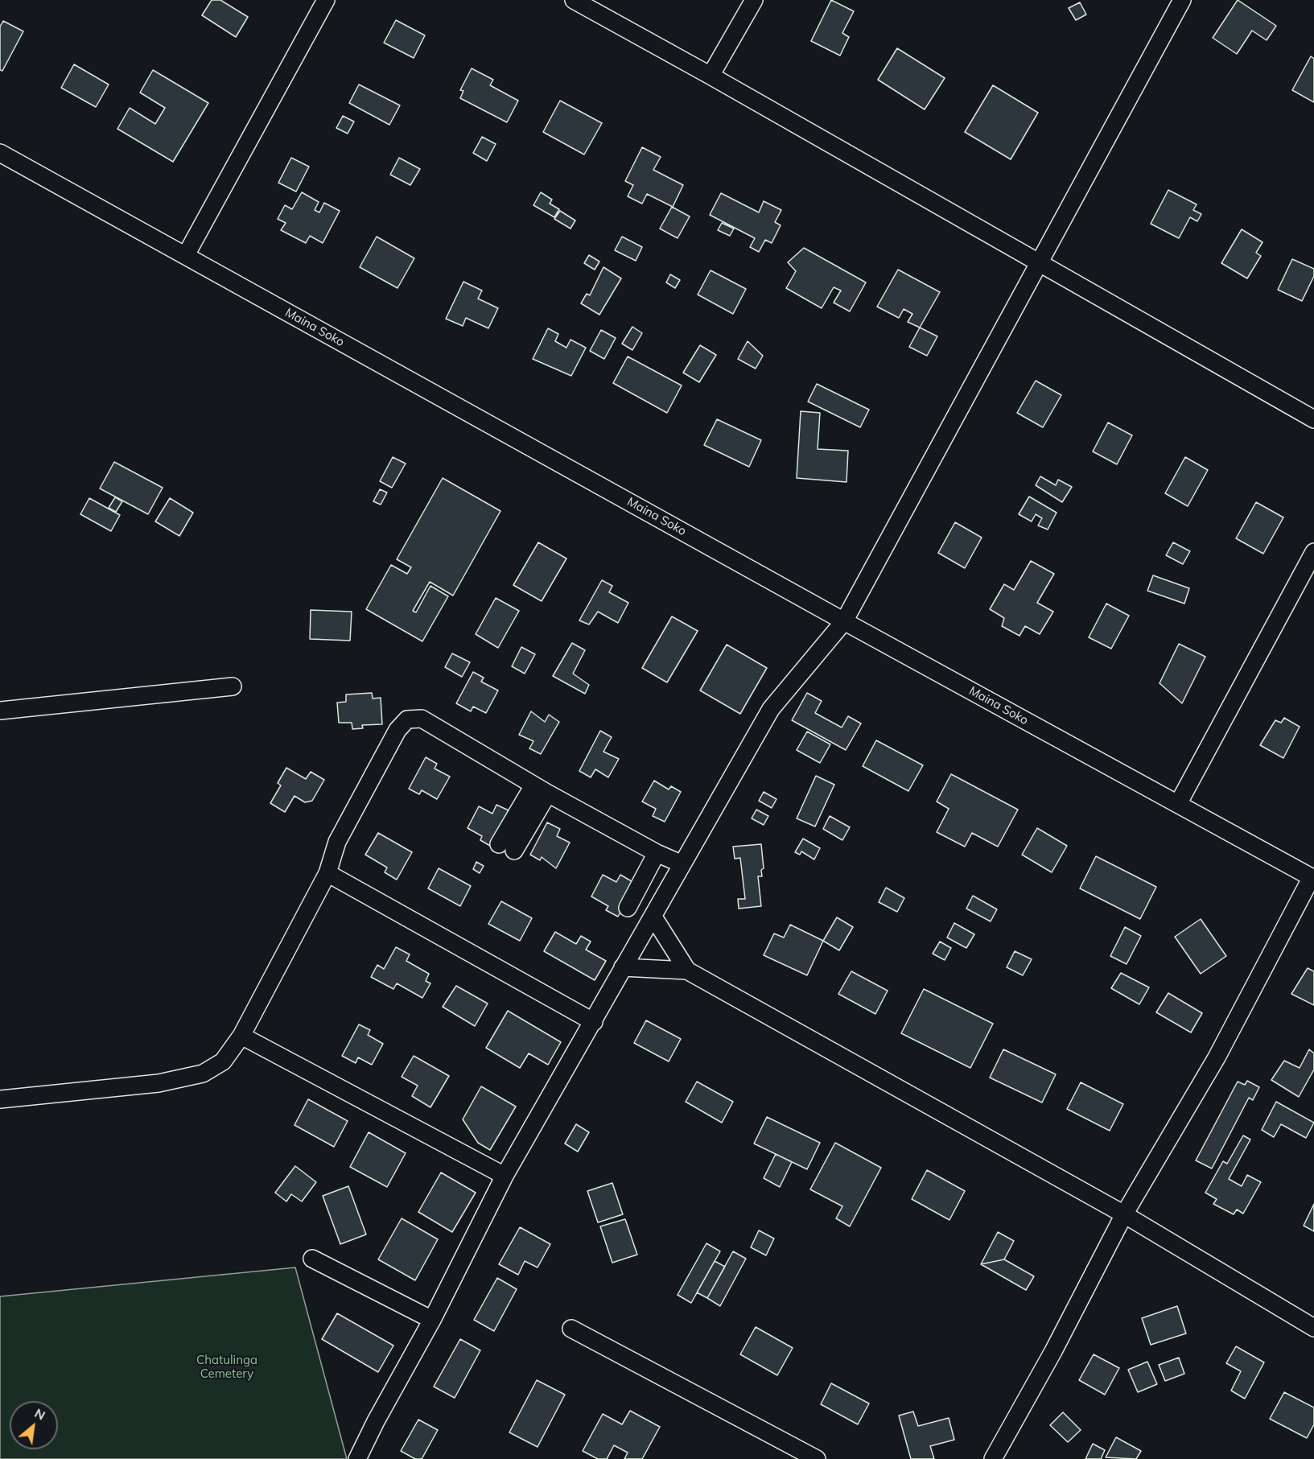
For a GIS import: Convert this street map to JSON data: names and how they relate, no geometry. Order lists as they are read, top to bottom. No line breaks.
{"streets":{"street":["Maina Soko"]},"parks":["Chatulinga Cemetery"],"north":"top right"}
